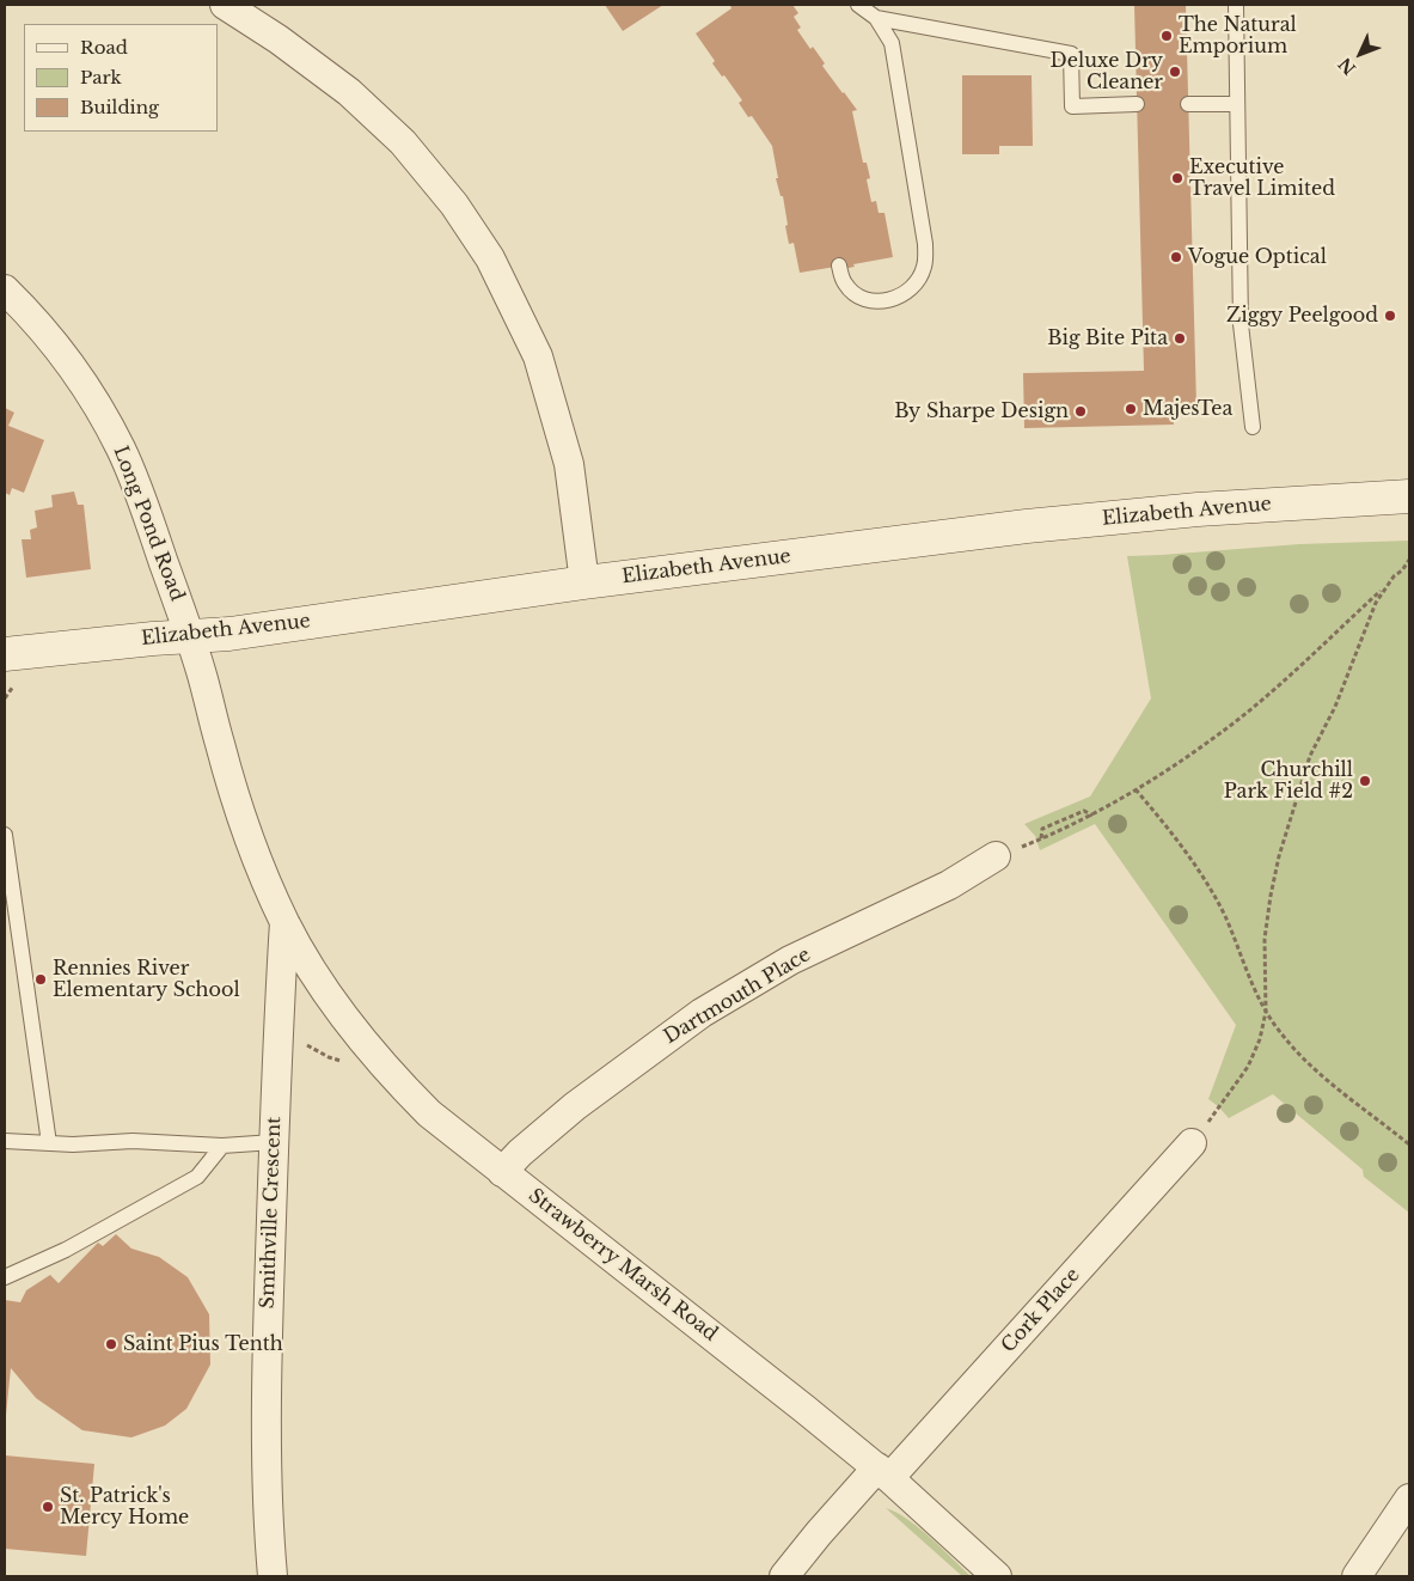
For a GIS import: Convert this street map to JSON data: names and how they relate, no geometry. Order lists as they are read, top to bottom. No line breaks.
{"streets":{"main road":["Elizabeth Avenue"],"street":["Long Pond Road","Dartmouth Place","Smithville Crescent","Strawberry Marsh Road","Cork Place"]},"crossings":[["Elizabeth Avenue","Long Pond Road"],["Long Pond Road","Smithville Crescent"],["Long Pond Road","Strawberry Marsh Road"],["Dartmouth Place","Strawberry Marsh Road"],["Smithville Crescent","Strawberry Marsh Road"],["Strawberry Marsh Road","Cork Place"]],"places":["The Natural Emporium","Deluxe Dry Cleaner","Executive Travel Limited","Vogue Optical","Ziggy Peelgood","Big Bite Pita","MajesTea","By Sharpe Design","Churchill Park Field #2","Rennies River Elementary School","Saint Pius Tenth","St. Patrick's Mercy Home"],"legend":["Road","Park","Building"],"north":"bottom left"}
